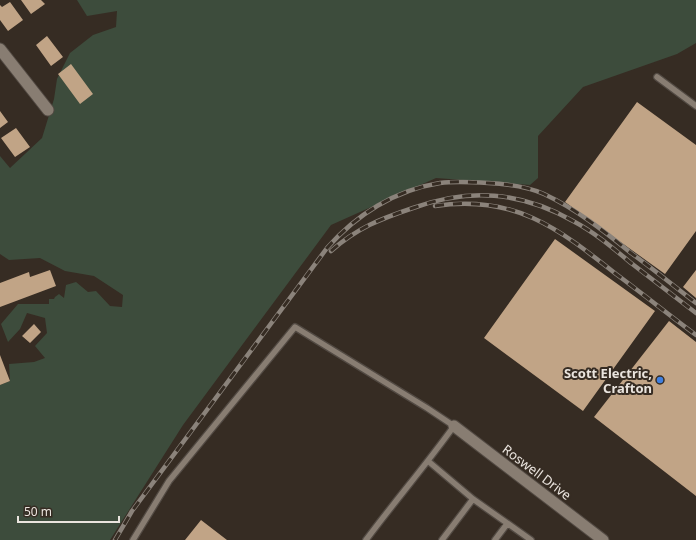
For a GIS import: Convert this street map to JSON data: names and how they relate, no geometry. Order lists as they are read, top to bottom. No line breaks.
{"streets":{"street":["Roswell Drive"]},"places":["Scott Electric, Crafton"],"scale_bar":"50 m"}
